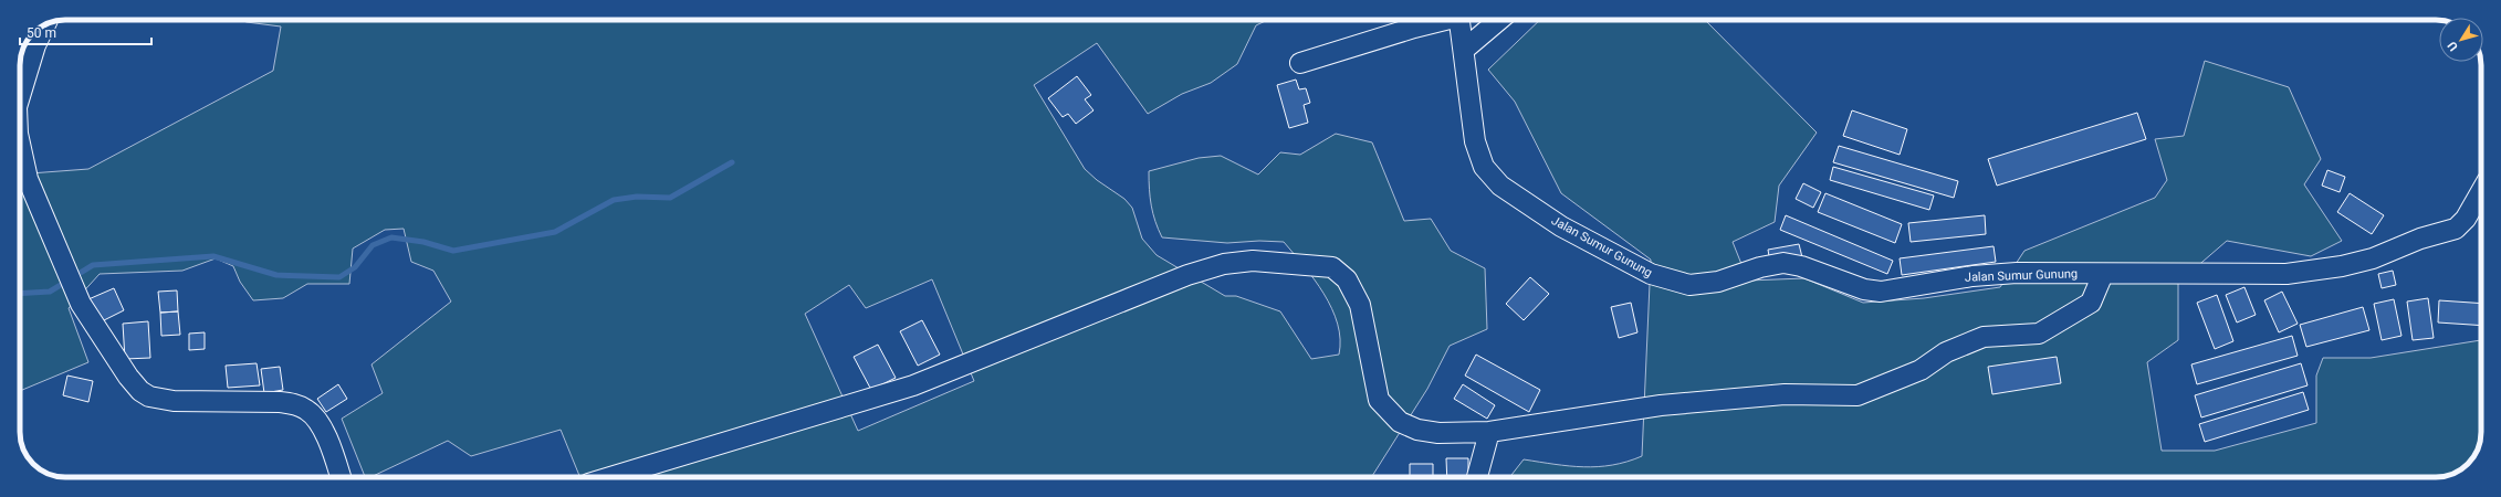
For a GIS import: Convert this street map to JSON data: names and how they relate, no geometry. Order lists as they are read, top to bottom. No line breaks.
{"streets":{"street":["Jalan Sumur Gunung"]},"scale_bar":"50 m","north":"bottom left"}
